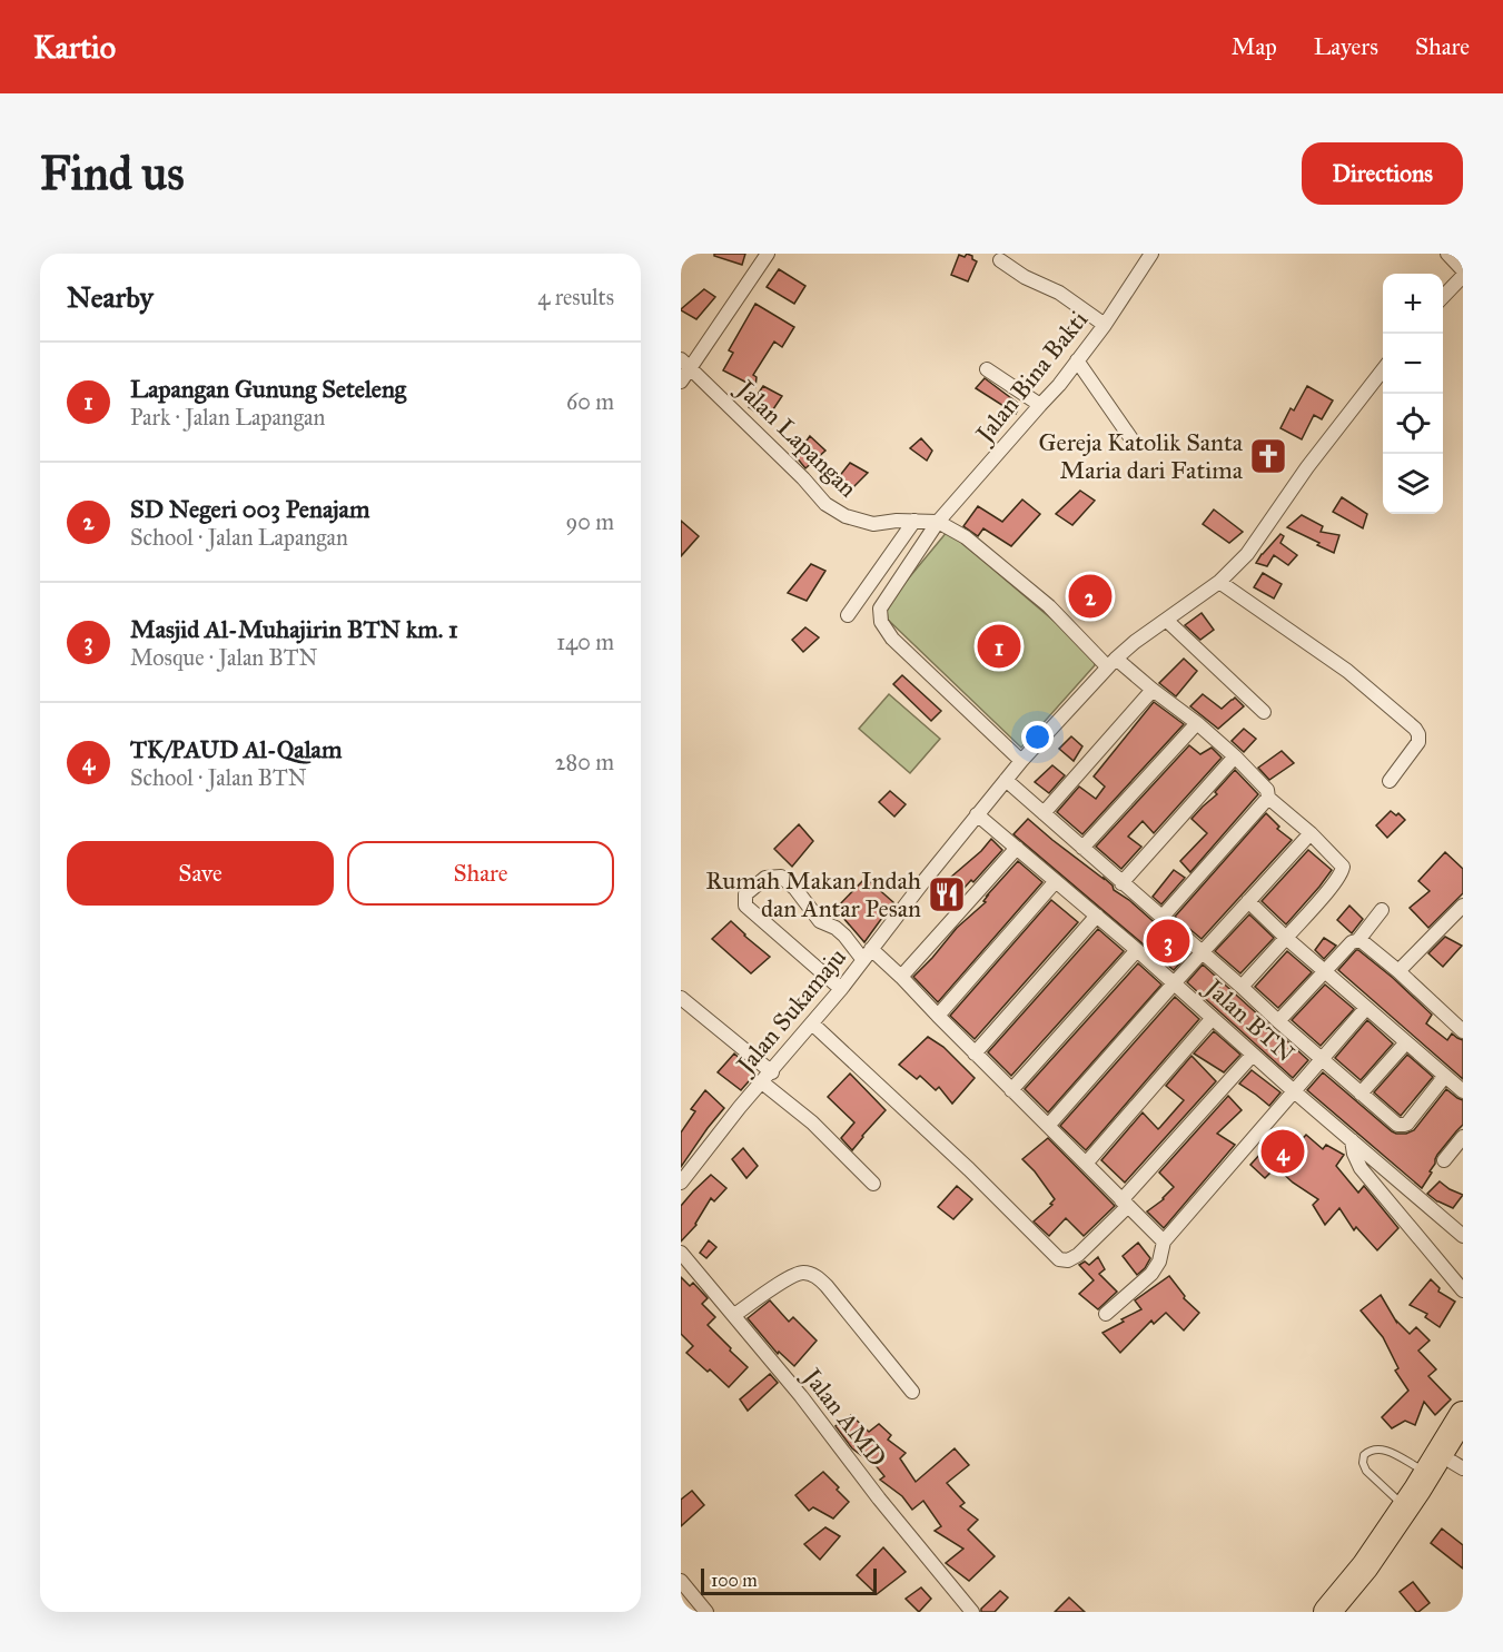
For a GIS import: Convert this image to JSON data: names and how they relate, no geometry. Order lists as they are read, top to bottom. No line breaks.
{"streets":{"street":["Jalan Bina Bakti","Jalan Lapangan","Jalan Sukamaju","Jalan BTN","Jalan AMD"]},"crossings":[["Jalan Bina Bakti","Jalan Lapangan"],["Jalan Bina Bakti","Jalan Sukamaju"],["Jalan Lapangan","Jalan Sukamaju"],["Jalan Sukamaju","Jalan BTN"]],"places":{"church":["Gereja Katolik Santa Maria dari Fatima"],"restaurant":["Rumah Makan Indah dan Antar Pesan"]},"scale_bar":"100 m","page":{"header":"Kartio","nav":["Map","Layers","Share"],"buttons":["Directions",["Save","Share"]],"title":"Find us","heading":["Nearby","4 results"],"map_buttons":["+","−"],"list":[{"mark":"1","name":"Lapangan Gunung Seteleng","note":"Park · Jalan Lapangan","value":"60 m"},{"mark":"2","name":"SD Negeri 003 Penajam","note":"School · Jalan Lapangan","value":"90 m"},{"mark":"3","name":"Masjid Al-Muhajirin BTN km. 1","note":"Mosque · Jalan BTN","value":"140 m"},{"mark":"4","name":"TK/PAUD Al-Qalam","note":"School · Jalan BTN","value":"280 m"}],"pins":["2","1","3","4"],"scale":"100 m"}}
